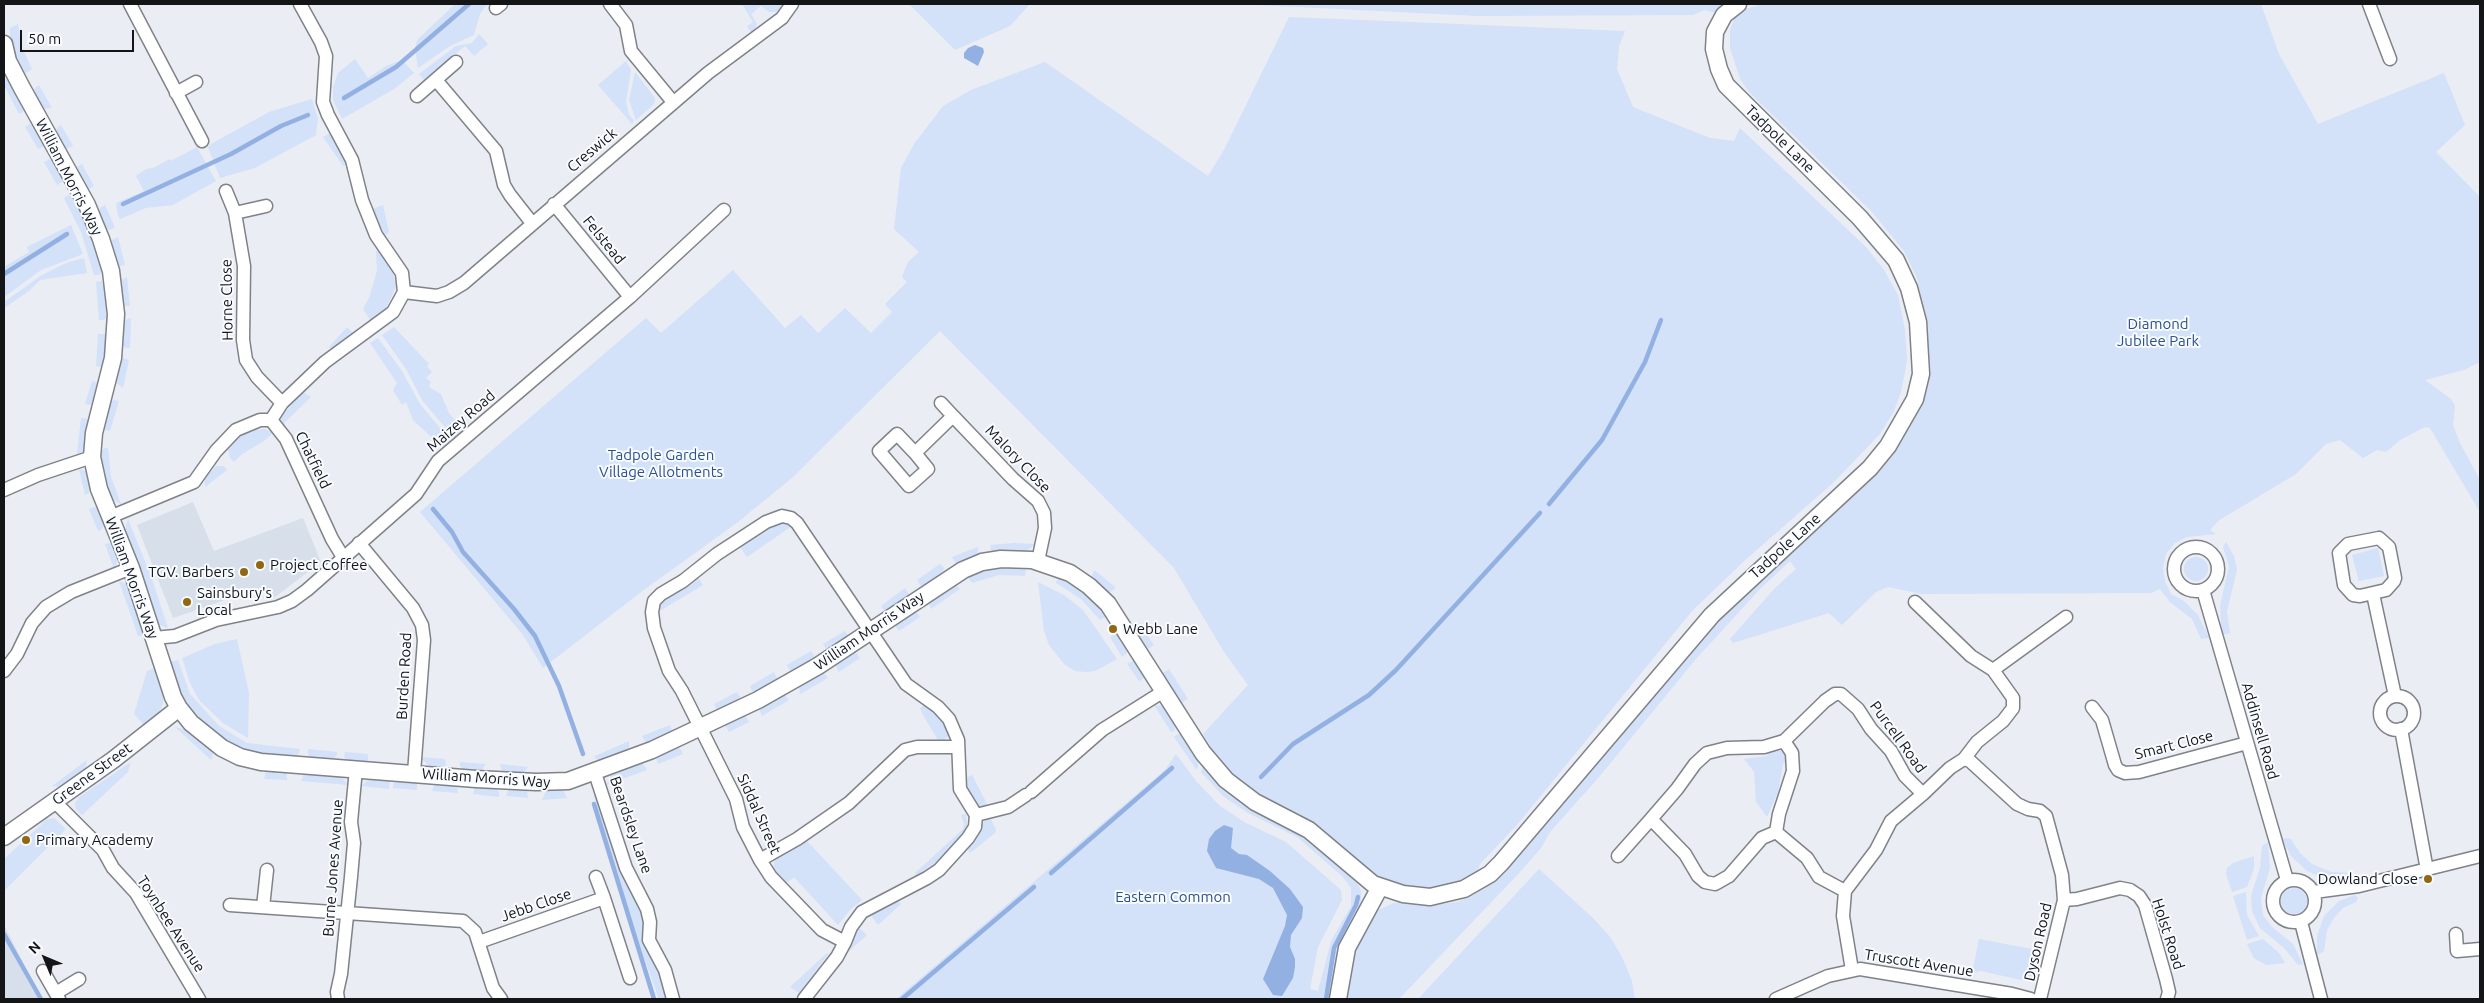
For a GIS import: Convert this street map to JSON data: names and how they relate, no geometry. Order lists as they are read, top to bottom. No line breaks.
{"streets":{"street":["Tadpole Lane","Creswick","William Morris Way","Felstead","Horne Close","Maizey Road","Malory Close","Chatfield","Burden Road","Addinsell Road","Purcell Road","Smart Close","Greene Street","Siddal Street","Beardsley Lane","Burne Jones Avenue","Jebb Close","Toynbee Avenue","Holst Road","Dyson Road","Truscott Avenue"]},"crossings":[["Tadpole Lane","William Morris Way"],["Creswick","Felstead"],["William Morris Way","Maizey Road"],["William Morris Way","Malory Close"],["William Morris Way","Burden Road"],["William Morris Way","Greene Street"],["William Morris Way","Siddal Street"],["William Morris Way","Beardsley Lane"],["William Morris Way","Burne Jones Avenue"],["Felstead","Maizey Road"],["Maizey Road","Chatfield"],["Maizey Road","Burden Road"],["Addinsell Road","Smart Close"],["Purcell Road","Dyson Road"],["Greene Street","Toynbee Avenue"],["Holst Road","Dyson Road"]],"parks":["Diamond Jubilee Park","Tadpole Garden Village Allotments","Eastern Common"],"places":["Project Coffee","TGV. Barbers","Sainsbury's Local","Webb Lane","Primary Academy","Dowland Close"],"scale_bar":"50 m","north":"top left"}
